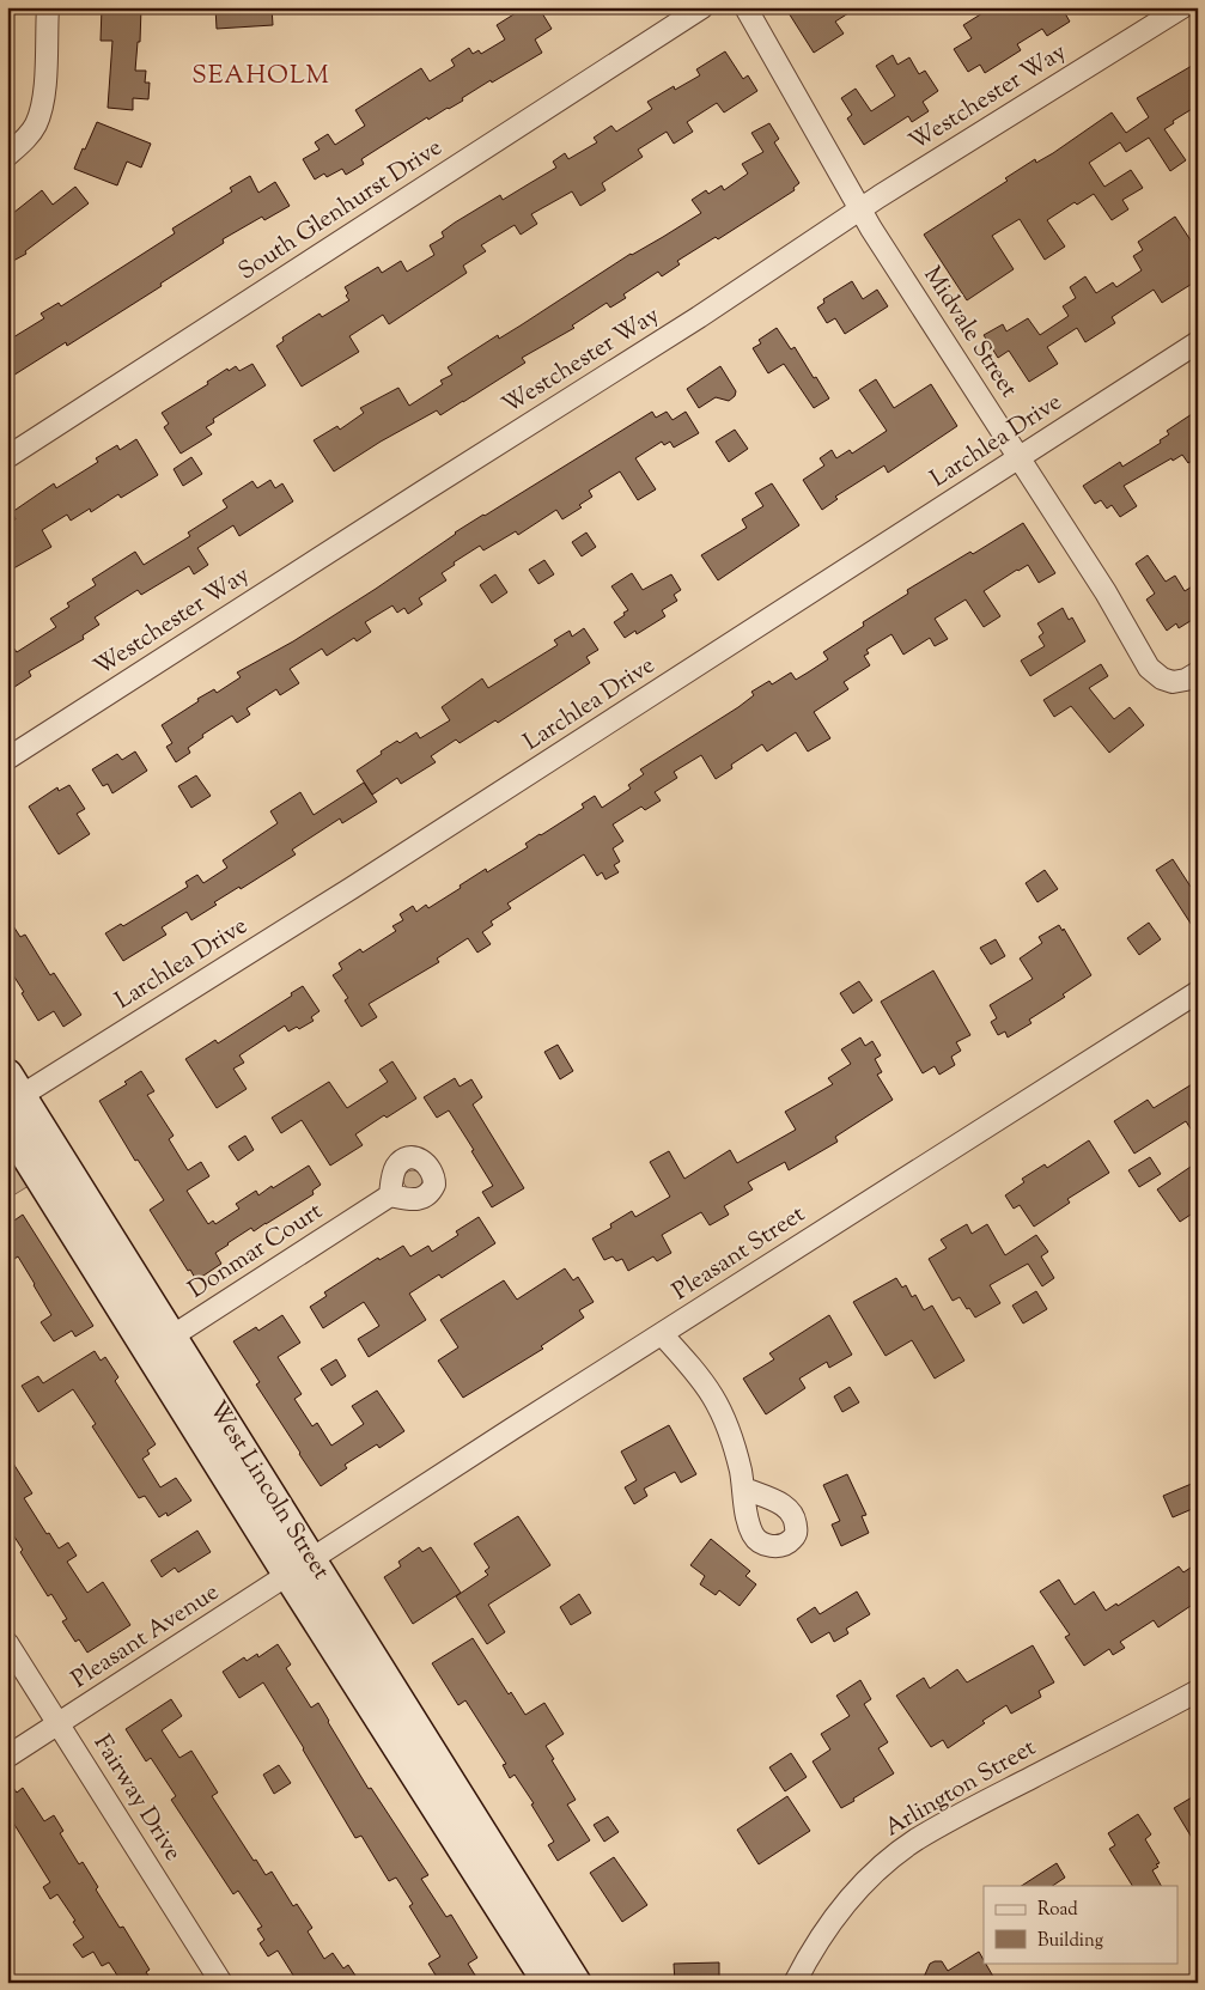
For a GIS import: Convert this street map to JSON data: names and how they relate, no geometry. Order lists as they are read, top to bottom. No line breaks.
{"streets":{"street":["Westchester Way","South Glenhurst Drive","Midvale Street","Larchlea Drive","Donmar Court","Pleasant Street","West Lincoln Street","Pleasant Avenue","Arlington Street","Fairway Drive"]},"crossings":[["Westchester Way","Midvale Street"],["Midvale Street","Larchlea Drive"],["Larchlea Drive","West Lincoln Street"],["Donmar Court","West Lincoln Street"],["Pleasant Street","West Lincoln Street"],["Pleasant Street","Pleasant Avenue"],["West Lincoln Street","Pleasant Avenue"],["Pleasant Avenue","Fairway Drive"]],"districts":["SEAHOLM"],"legend":["Road","Building"]}
